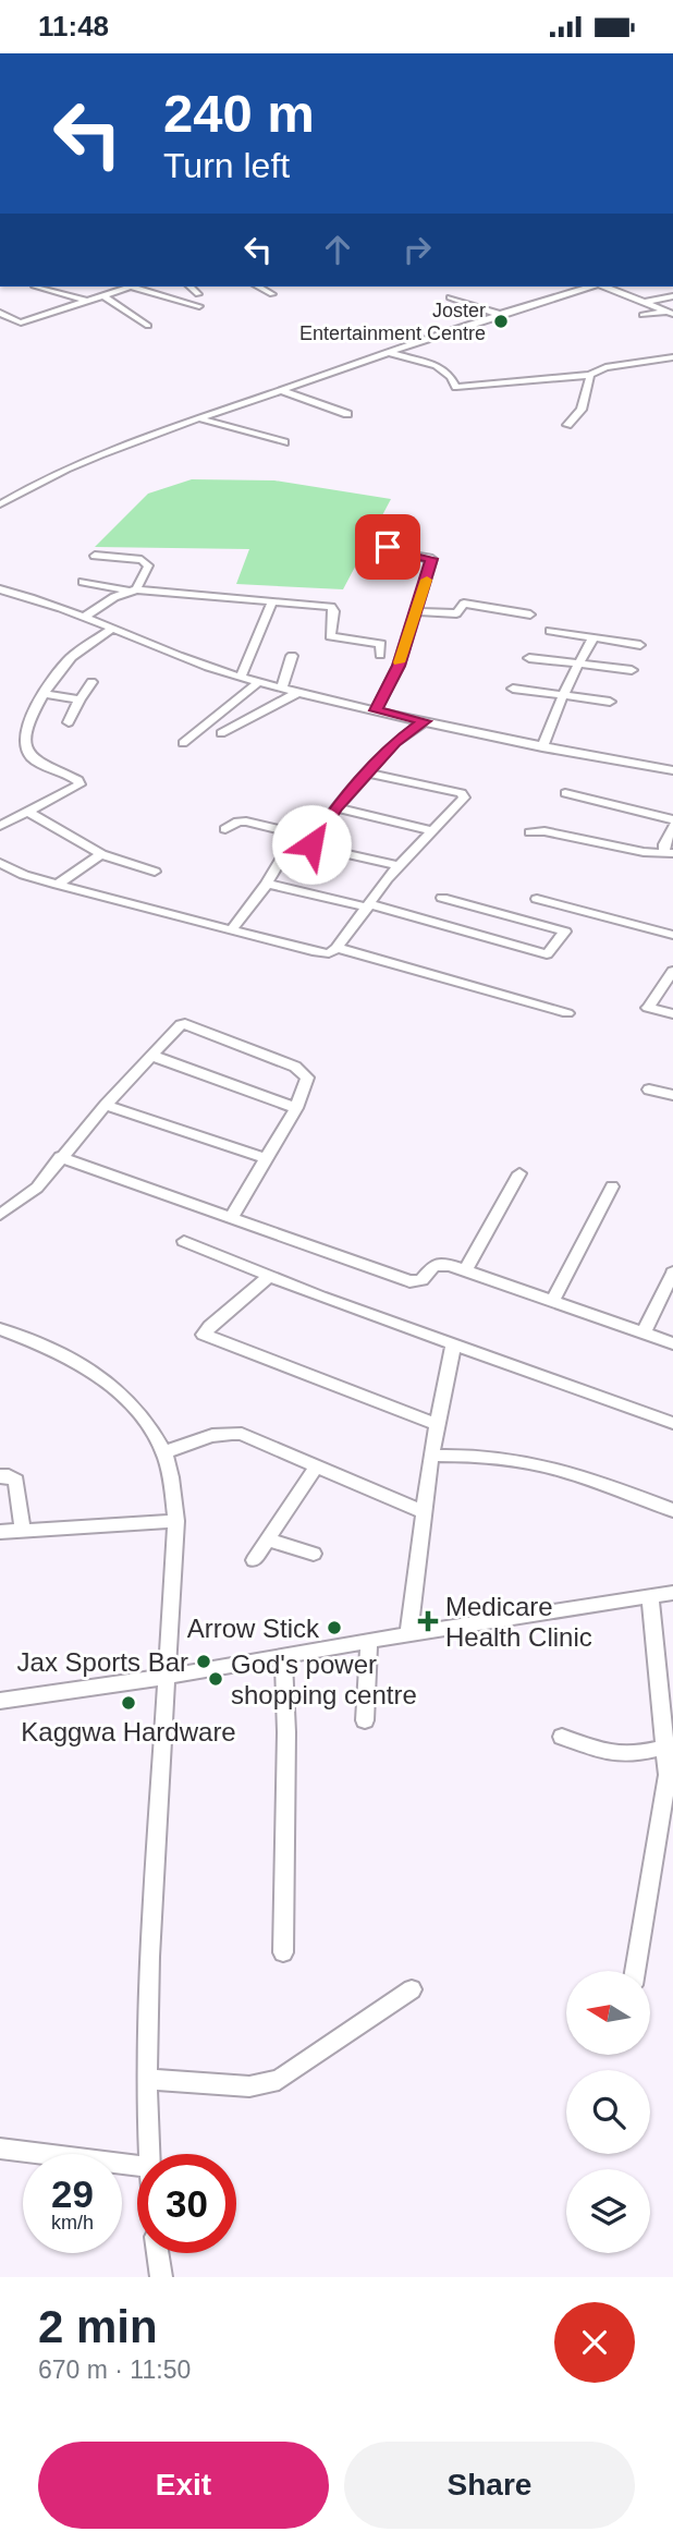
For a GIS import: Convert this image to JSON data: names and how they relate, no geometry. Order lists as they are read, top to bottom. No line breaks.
{"places":{"other":["Joster Entertainment Centre","Arrow Stick","Jax Sports Bar","God's power shopping centre","Kaggwa Hardware"],"health":["Medicare Health Clinic"]},"north":"left","page":{"status":"11:48","turn":["240 m","Turn left"],"speed":"29 km/h","limit":"30","heading":["2 min","670 m · 11:50"],"buttons":["Exit","Share"]}}
